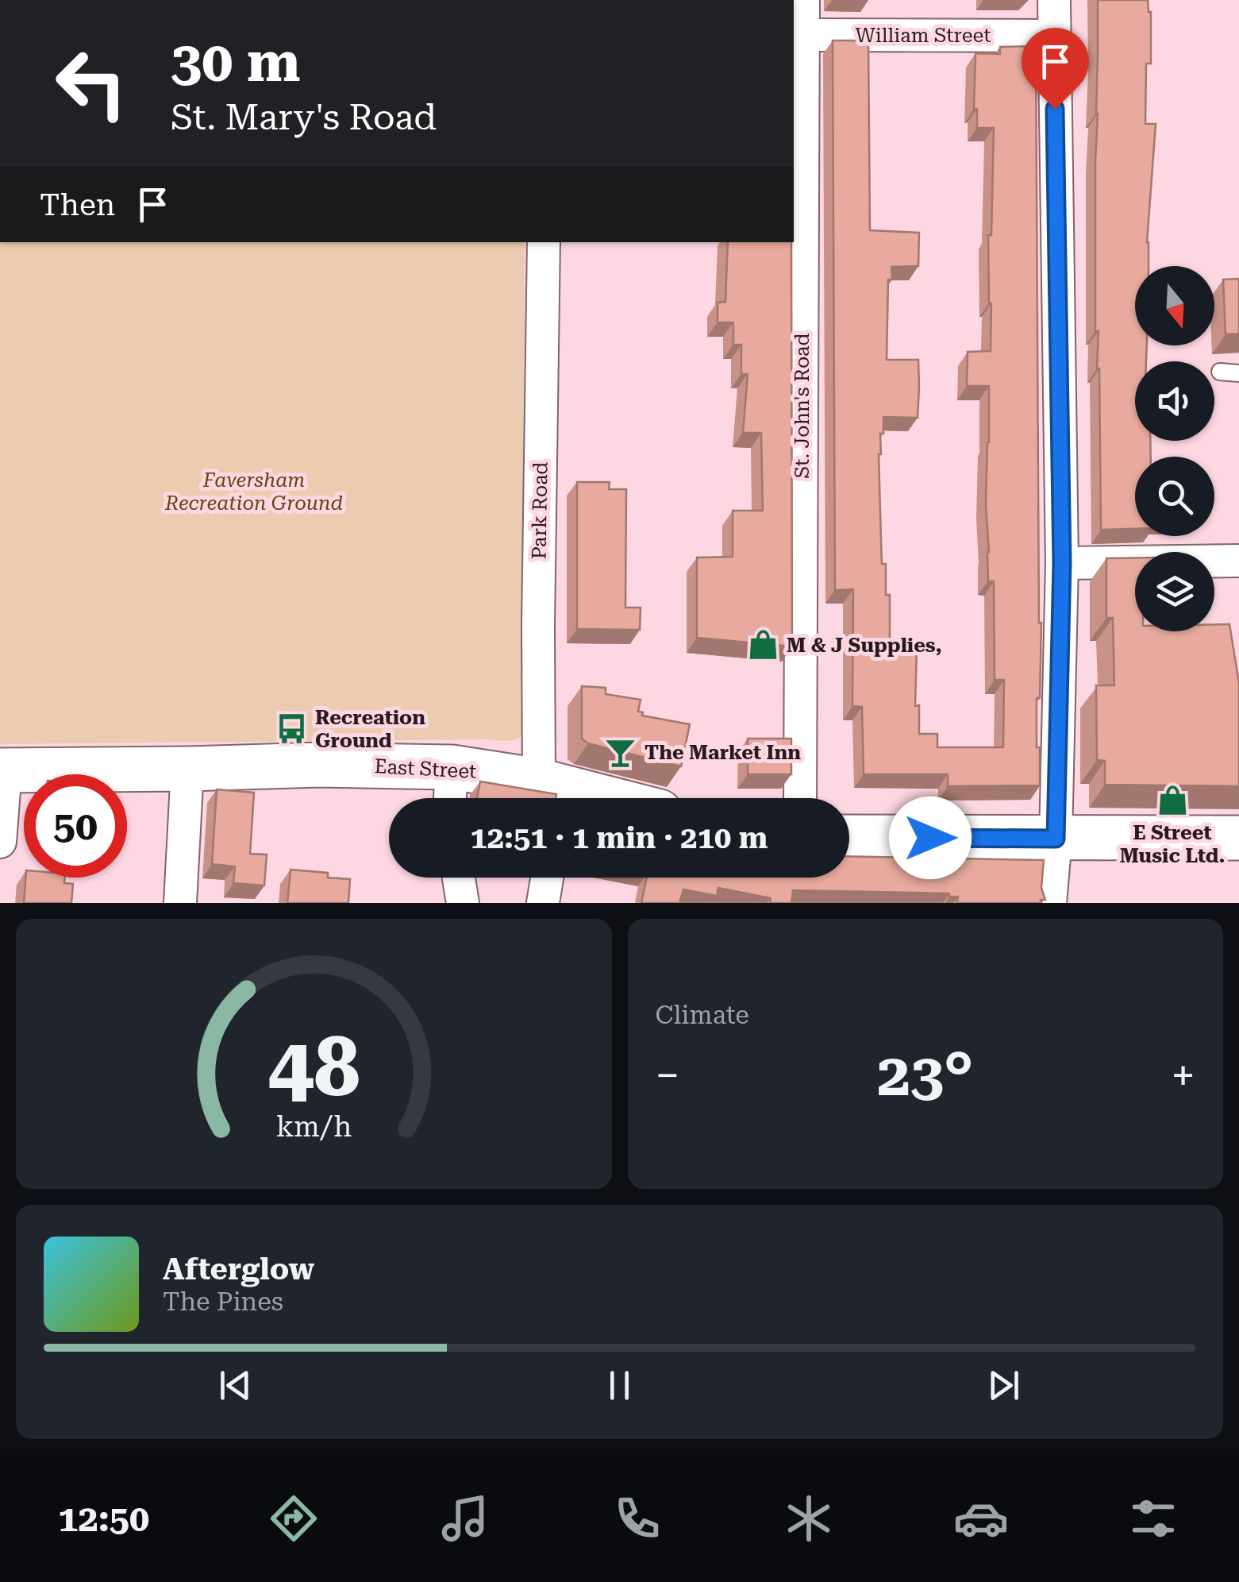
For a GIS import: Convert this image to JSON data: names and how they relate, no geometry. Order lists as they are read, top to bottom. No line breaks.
{"streets":{"main road":["East Street"],"street":["William Street","St. John's Road","Park Road"]},"crossings":[["William Street","St. John's Road"],["Park Road","East Street"]],"parks":["Faversham Recreation Ground"],"places":{"shop":["M & J Supplies,","E Street Music Ltd."],"bus stop":["Recreation Ground"],"bar":["The Market Inn"]},"north":"bottom","page":{"turn":["30 m","St. Mary's Road"],"then":"Then","limit":"50","trip":"12:51 · 1 min · 210 m","tile":"Climate","heat":["−","23°","+"],"song":["Afterglow","The Pines"],"tabs":"12:50","gauge":["48","km/h"]}}
